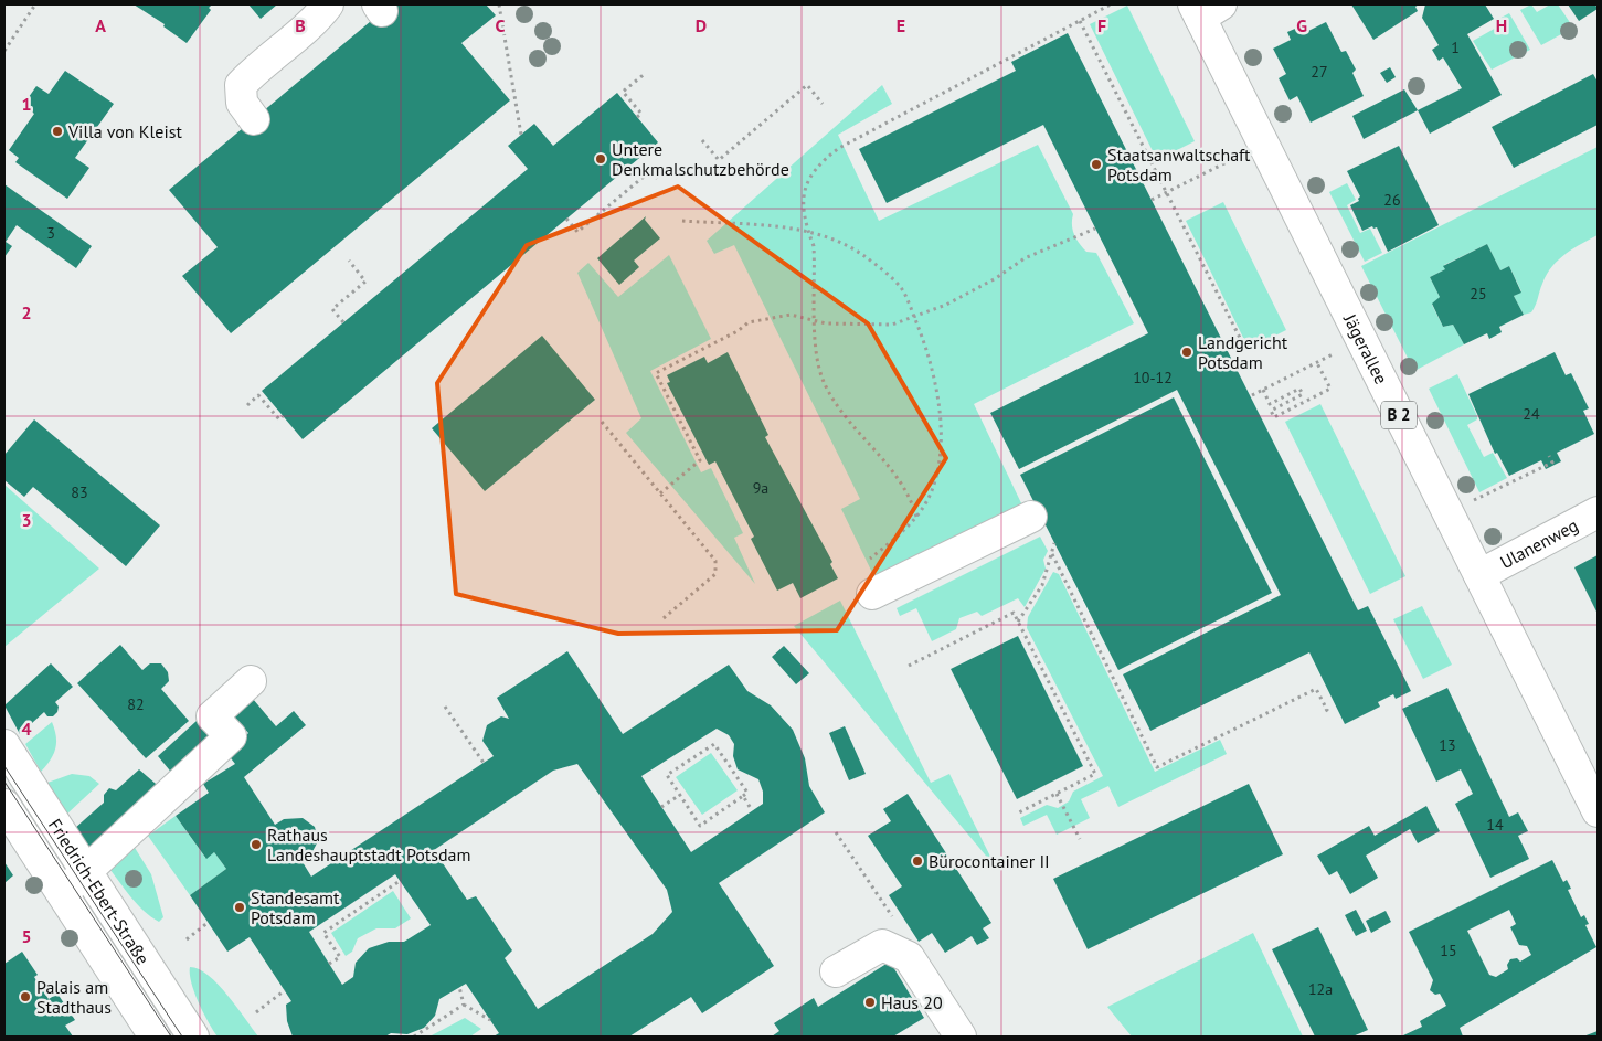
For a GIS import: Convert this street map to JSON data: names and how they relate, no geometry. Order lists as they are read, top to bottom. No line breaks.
{"streets":{"street":["Jägerallee","B 2","Ulanenweg","Friedrich-Ebert-Straße"]},"crossings":[["Jägerallee","Ulanenweg"]],"places":["Villa von Kleist","Untere Denkmalschutzbehörde","Staatsanwaltschaft Potsdam","Landgericht Potsdam","Rathaus Landeshauptstadt Potsdam","Bürocontainer II","Standesamt Potsdam","Palais am Stadthaus","Haus 20"],"house_numbers":["1","27","26","3","25","10-12","24","9a","83","82","13","14","15","12a"],"grid":{"columns":["A","B","C","D","E","F","G","H"],"rows":["1","2","3","4","5"]}}
